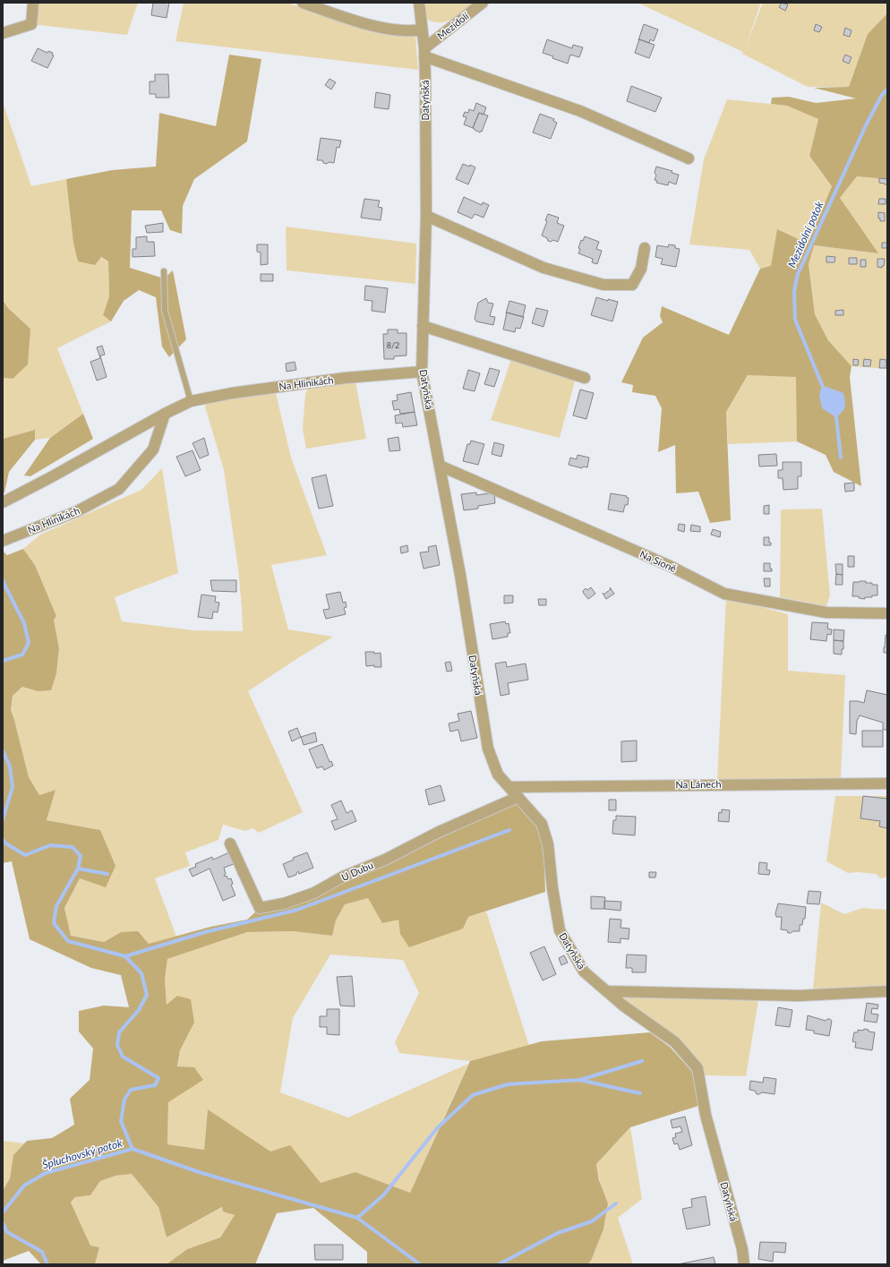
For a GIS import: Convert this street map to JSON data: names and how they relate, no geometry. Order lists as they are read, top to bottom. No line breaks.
{"streets":{"street":["Mezidolí","Datyňská","Na Hlinikách","Na Sioně","Na Lánech","U Dubu"]},"crossings":[["Mezidolí","Datyňská"],["Datyňská","Na Hlinikách"],["Datyňská","Na Sioně"],["Datyňská","Na Lánech"],["Datyňská","U Dubu"]],"water":["Mezidolní potok","Špluchovský potok"],"house_numbers":["8/2"]}
